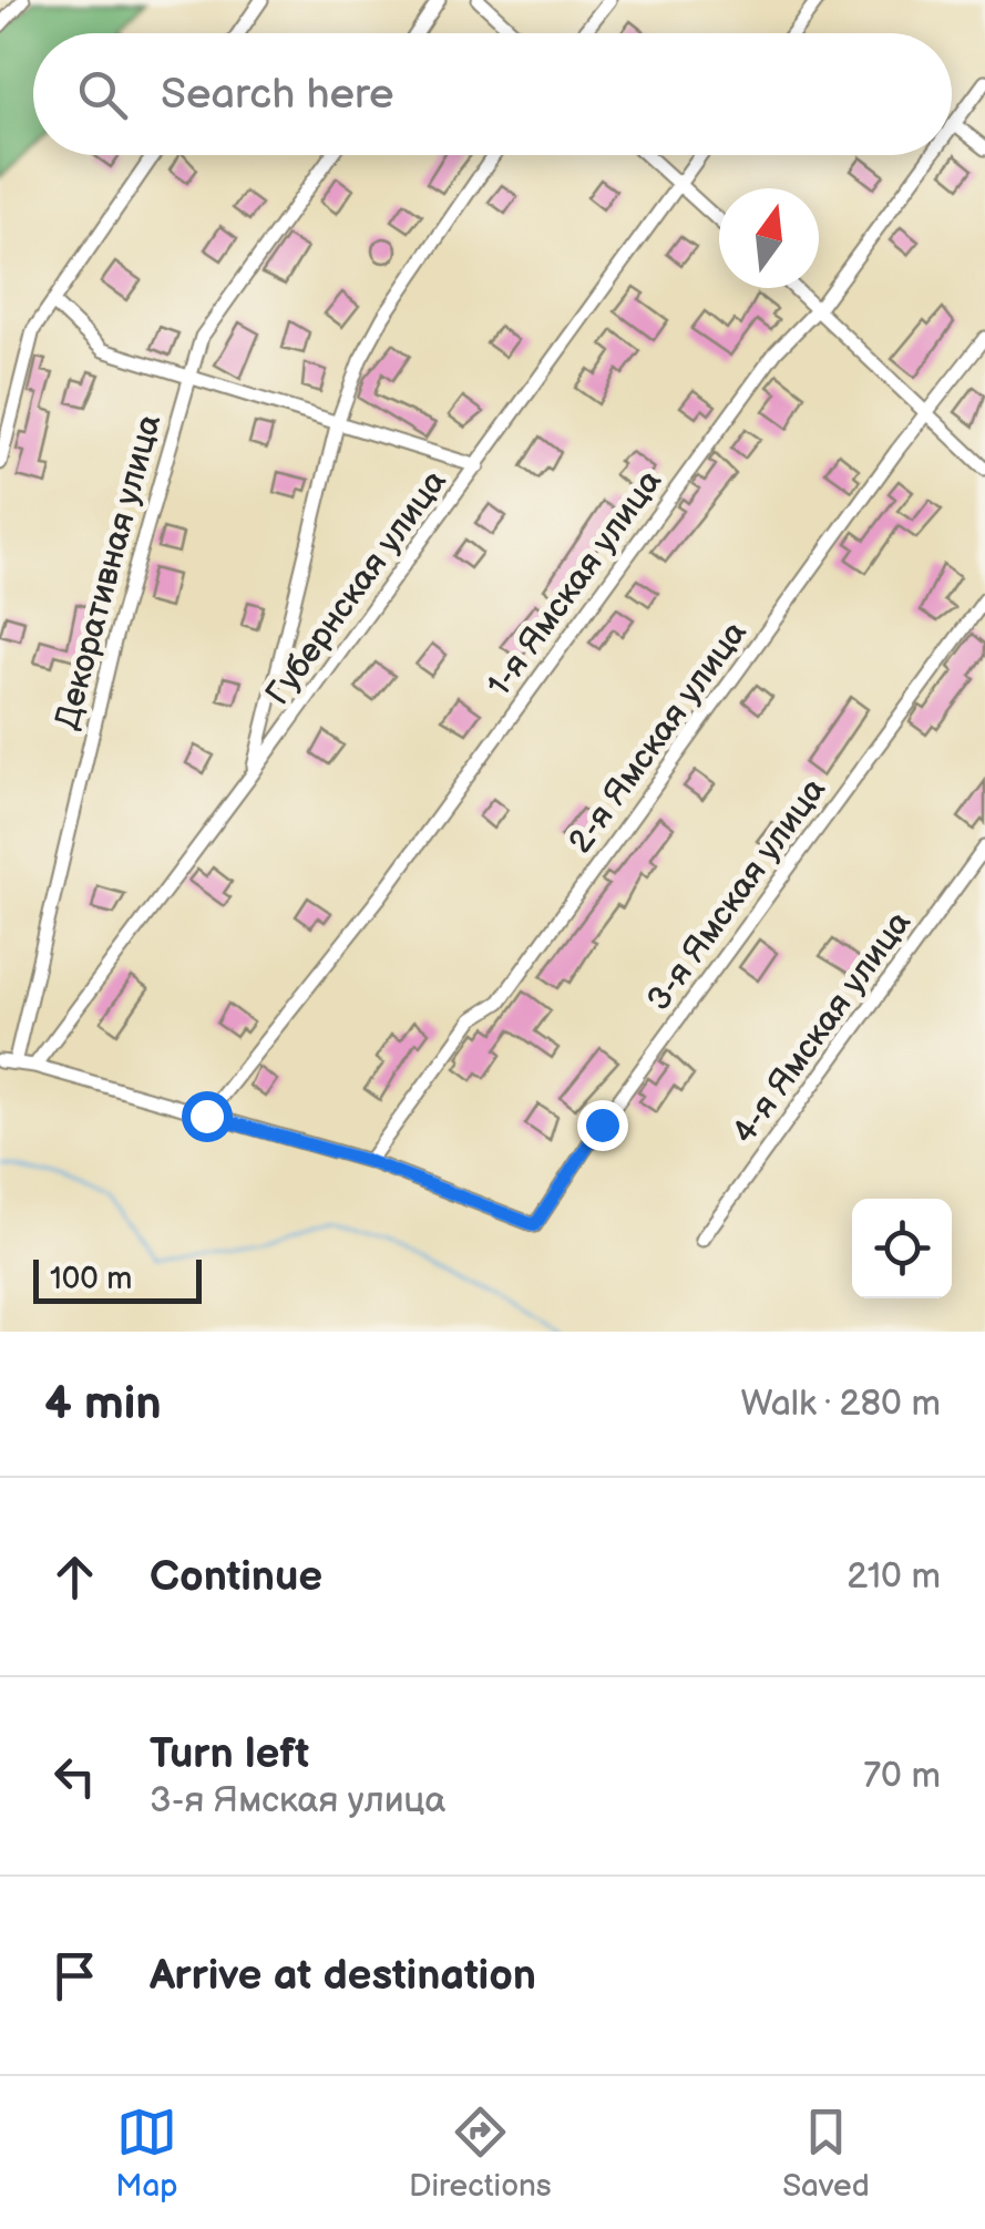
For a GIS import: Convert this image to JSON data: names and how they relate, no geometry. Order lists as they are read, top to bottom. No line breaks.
{"streets":{"street":["Декоративная улица","1-я Ямская улица","Губернская улица","2-я Ямская улица","3-я Ямская улица","4-я Ямская улица"]},"crossings":[["2-я Ямская улица","3-я Ямская улица"]],"scale_bar":"100 m","north":"top","page":{"search":"Search here","scale":"100 m","heading":["4 min","Walk · 280 m"],"list":[["Continue","210 m"],["Turn left","3-я Ямская улица","70 m"],"Arrive at destination"],"nav":["Map","Directions","Saved"]}}
